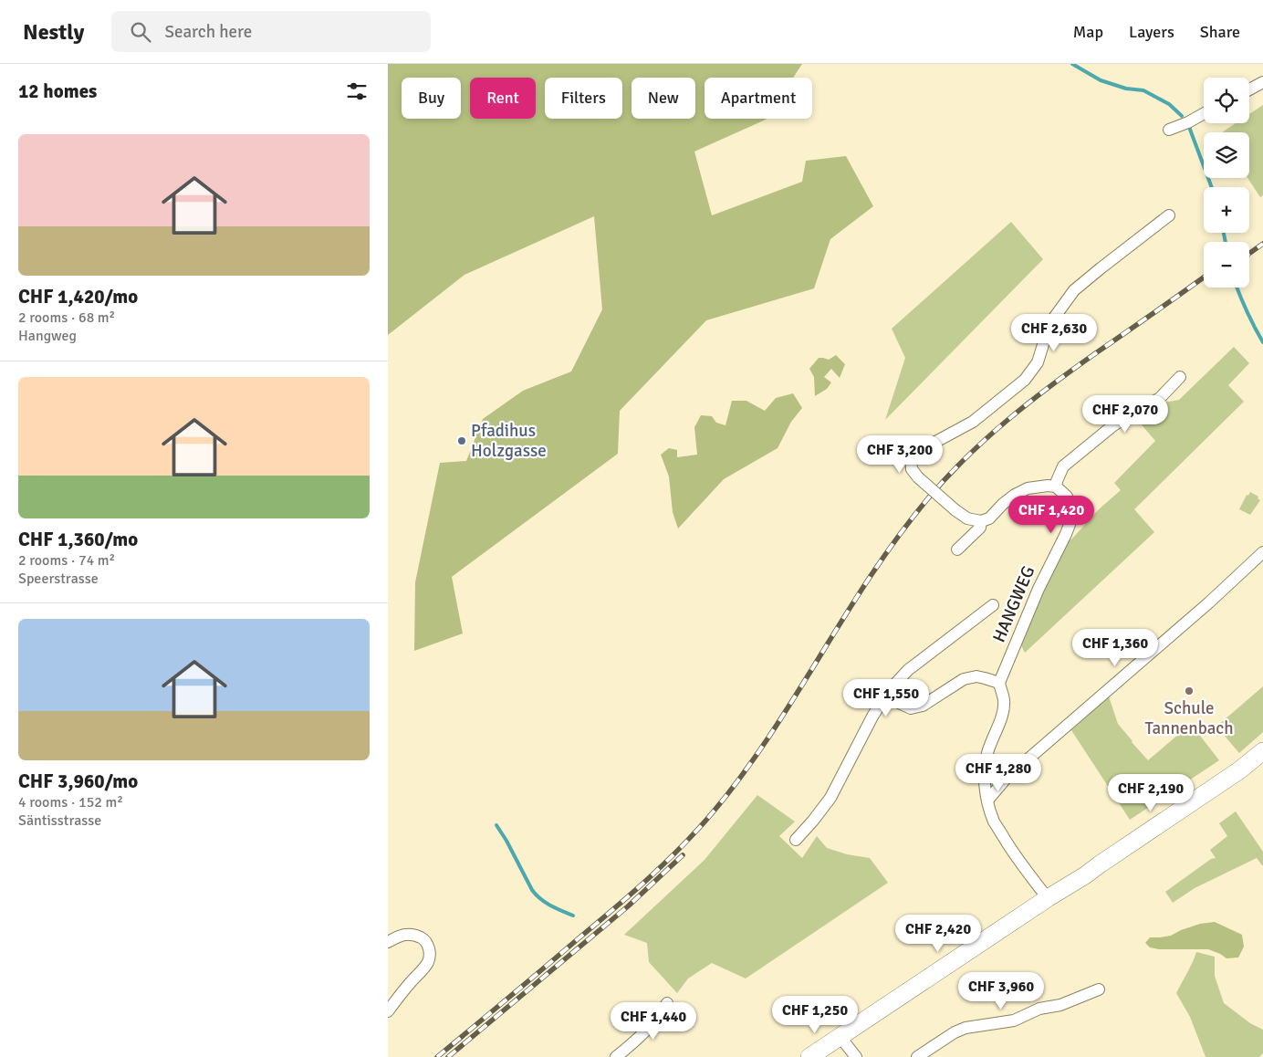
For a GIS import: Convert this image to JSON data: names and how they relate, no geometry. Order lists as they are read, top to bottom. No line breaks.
{"streets":{"street":["HANGWEG"]},"places":["Pfadihus Holzgasse","Schule Tannenbach"],"page":{"header":"Nestly","search":"Search here","nav":["Map","Layers","Share"],"heading":"12 homes","map_buttons":["+","−"],"chip":["Buy","Rent","Filters","New","Apartment"],"list":[{"name":"CHF 1,420/mo","note":"2 rooms · 68 m² · Hangweg"},{"name":"CHF 1,360/mo","note":"2 rooms · 74 m² · Speerstrasse"},{"name":"CHF 3,960/mo","note":"4 rooms · 152 m² · Säntisstrasse"}],"price":["CHF 2,630","CHF 2,070","CHF 3,200","CHF 1,420","CHF 1,360","CHF 1,550","CHF 1,280","CHF 2,190","CHF 2,420","CHF 3,960","CHF 1,250","CHF 1,440"]}}
